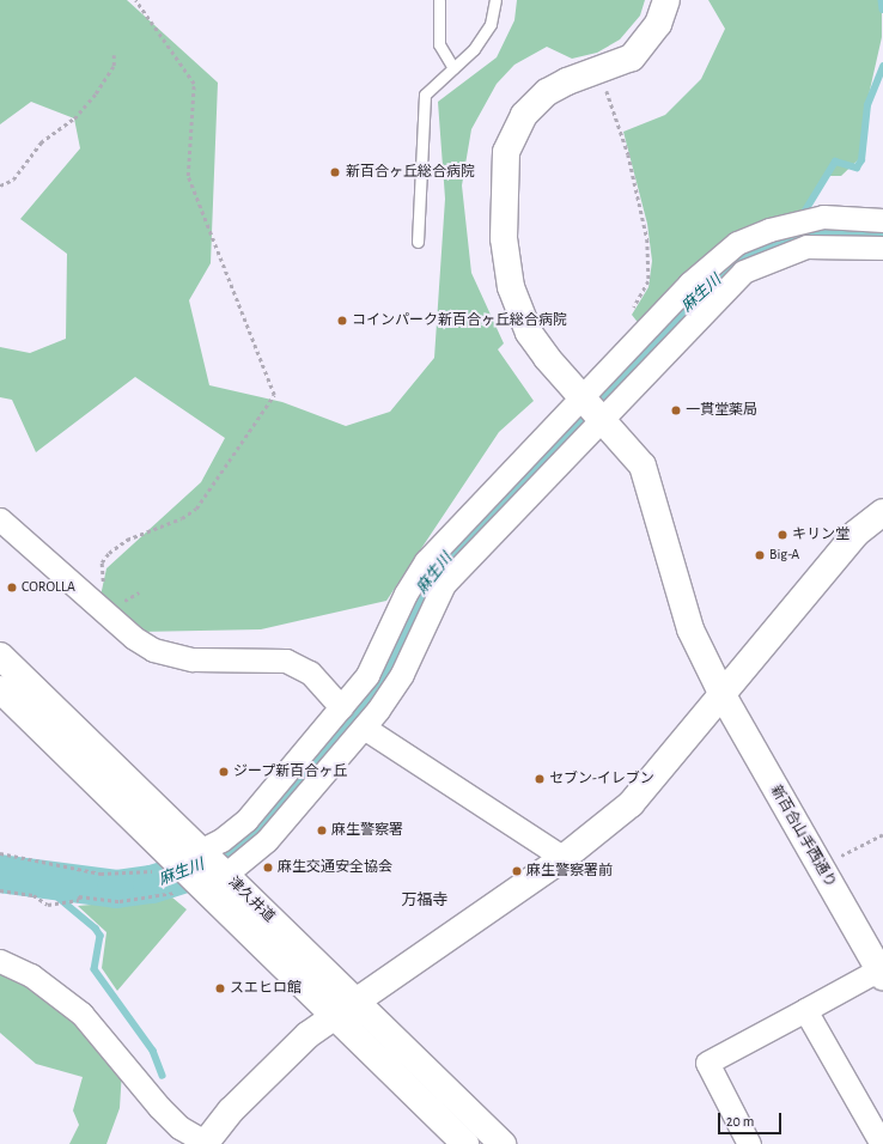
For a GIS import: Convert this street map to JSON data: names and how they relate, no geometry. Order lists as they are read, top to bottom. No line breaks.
{"streets":{"street":["新百合山手西通り","津久井道"]},"districts":["万福寺"],"water":["麻生川"],"places":["新百合ヶ丘総合病院","コインパーク新百合ヶ丘総合病院","一貫堂薬局","キリン堂","Big-A","COROLLA","ジープ新百合ヶ丘","セブン-イレブン","麻生警察署","麻生交通安全協会","麻生警察署前","スエヒロ館"],"scale_bar":"20 m"}
